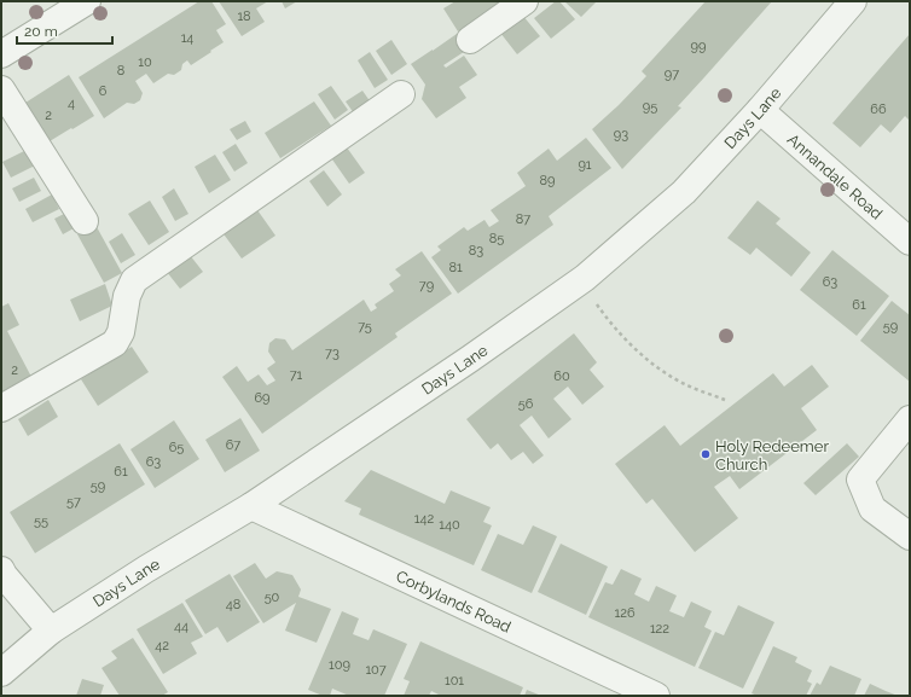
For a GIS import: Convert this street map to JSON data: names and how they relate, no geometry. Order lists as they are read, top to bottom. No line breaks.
{"streets":{"street":["Days Lane","Annandale Road","Corbylands Road"]},"crossings":[["Days Lane","Annandale Road"],["Days Lane","Corbylands Road"]],"places":["Holy Redeemer Church"],"house_numbers":["18","14","99","10","8","97","6","4","95","66","2","93","91","89","87","85","83","81","63","79","61","75","59","73","2","71","60","69","56","67","65","63","61","59","57","142","55","140","50","48","126","44","122","42","109","107","101"],"scale_bar":"20 m"}
